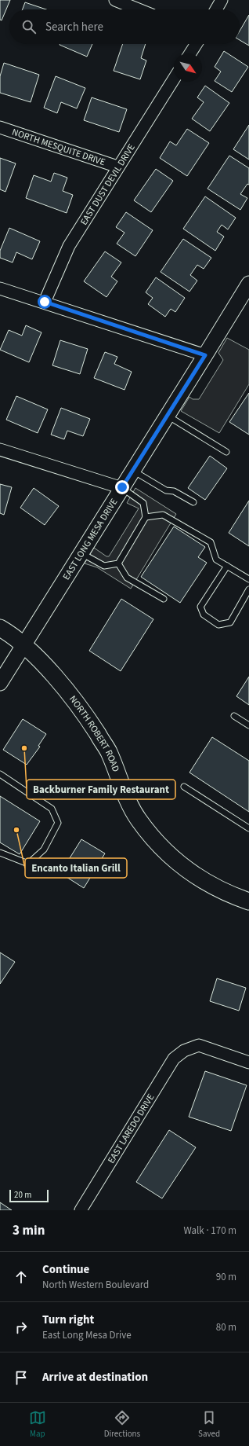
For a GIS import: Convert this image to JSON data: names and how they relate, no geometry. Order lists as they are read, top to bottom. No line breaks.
{"streets":{"main road":["NORTH ROBERT ROAD"],"street":["NORTH MESQUITE DRIVE","EAST DUST DEVIL DRIVE","EAST LONG MESA DRIVE","EAST LAREDO DRIVE"]},"crossings":[["NORTH MESQUITE DRIVE","EAST DUST DEVIL DRIVE"],["EAST LONG MESA DRIVE","NORTH ROBERT ROAD"]],"places":["Backburner Family Restaurant","Encanto Italian Grill"],"scale_bar":"20 m","north":"bottom right","page":{"search":"Search here","scale":"20 m","heading":["3 min","Walk · 170 m"],"list":[["Continue","North Western Boulevard","90 m"],["Turn right","East Long Mesa Drive","80 m"],"Arrive at destination"],"nav":["Map","Directions","Saved"]}}
